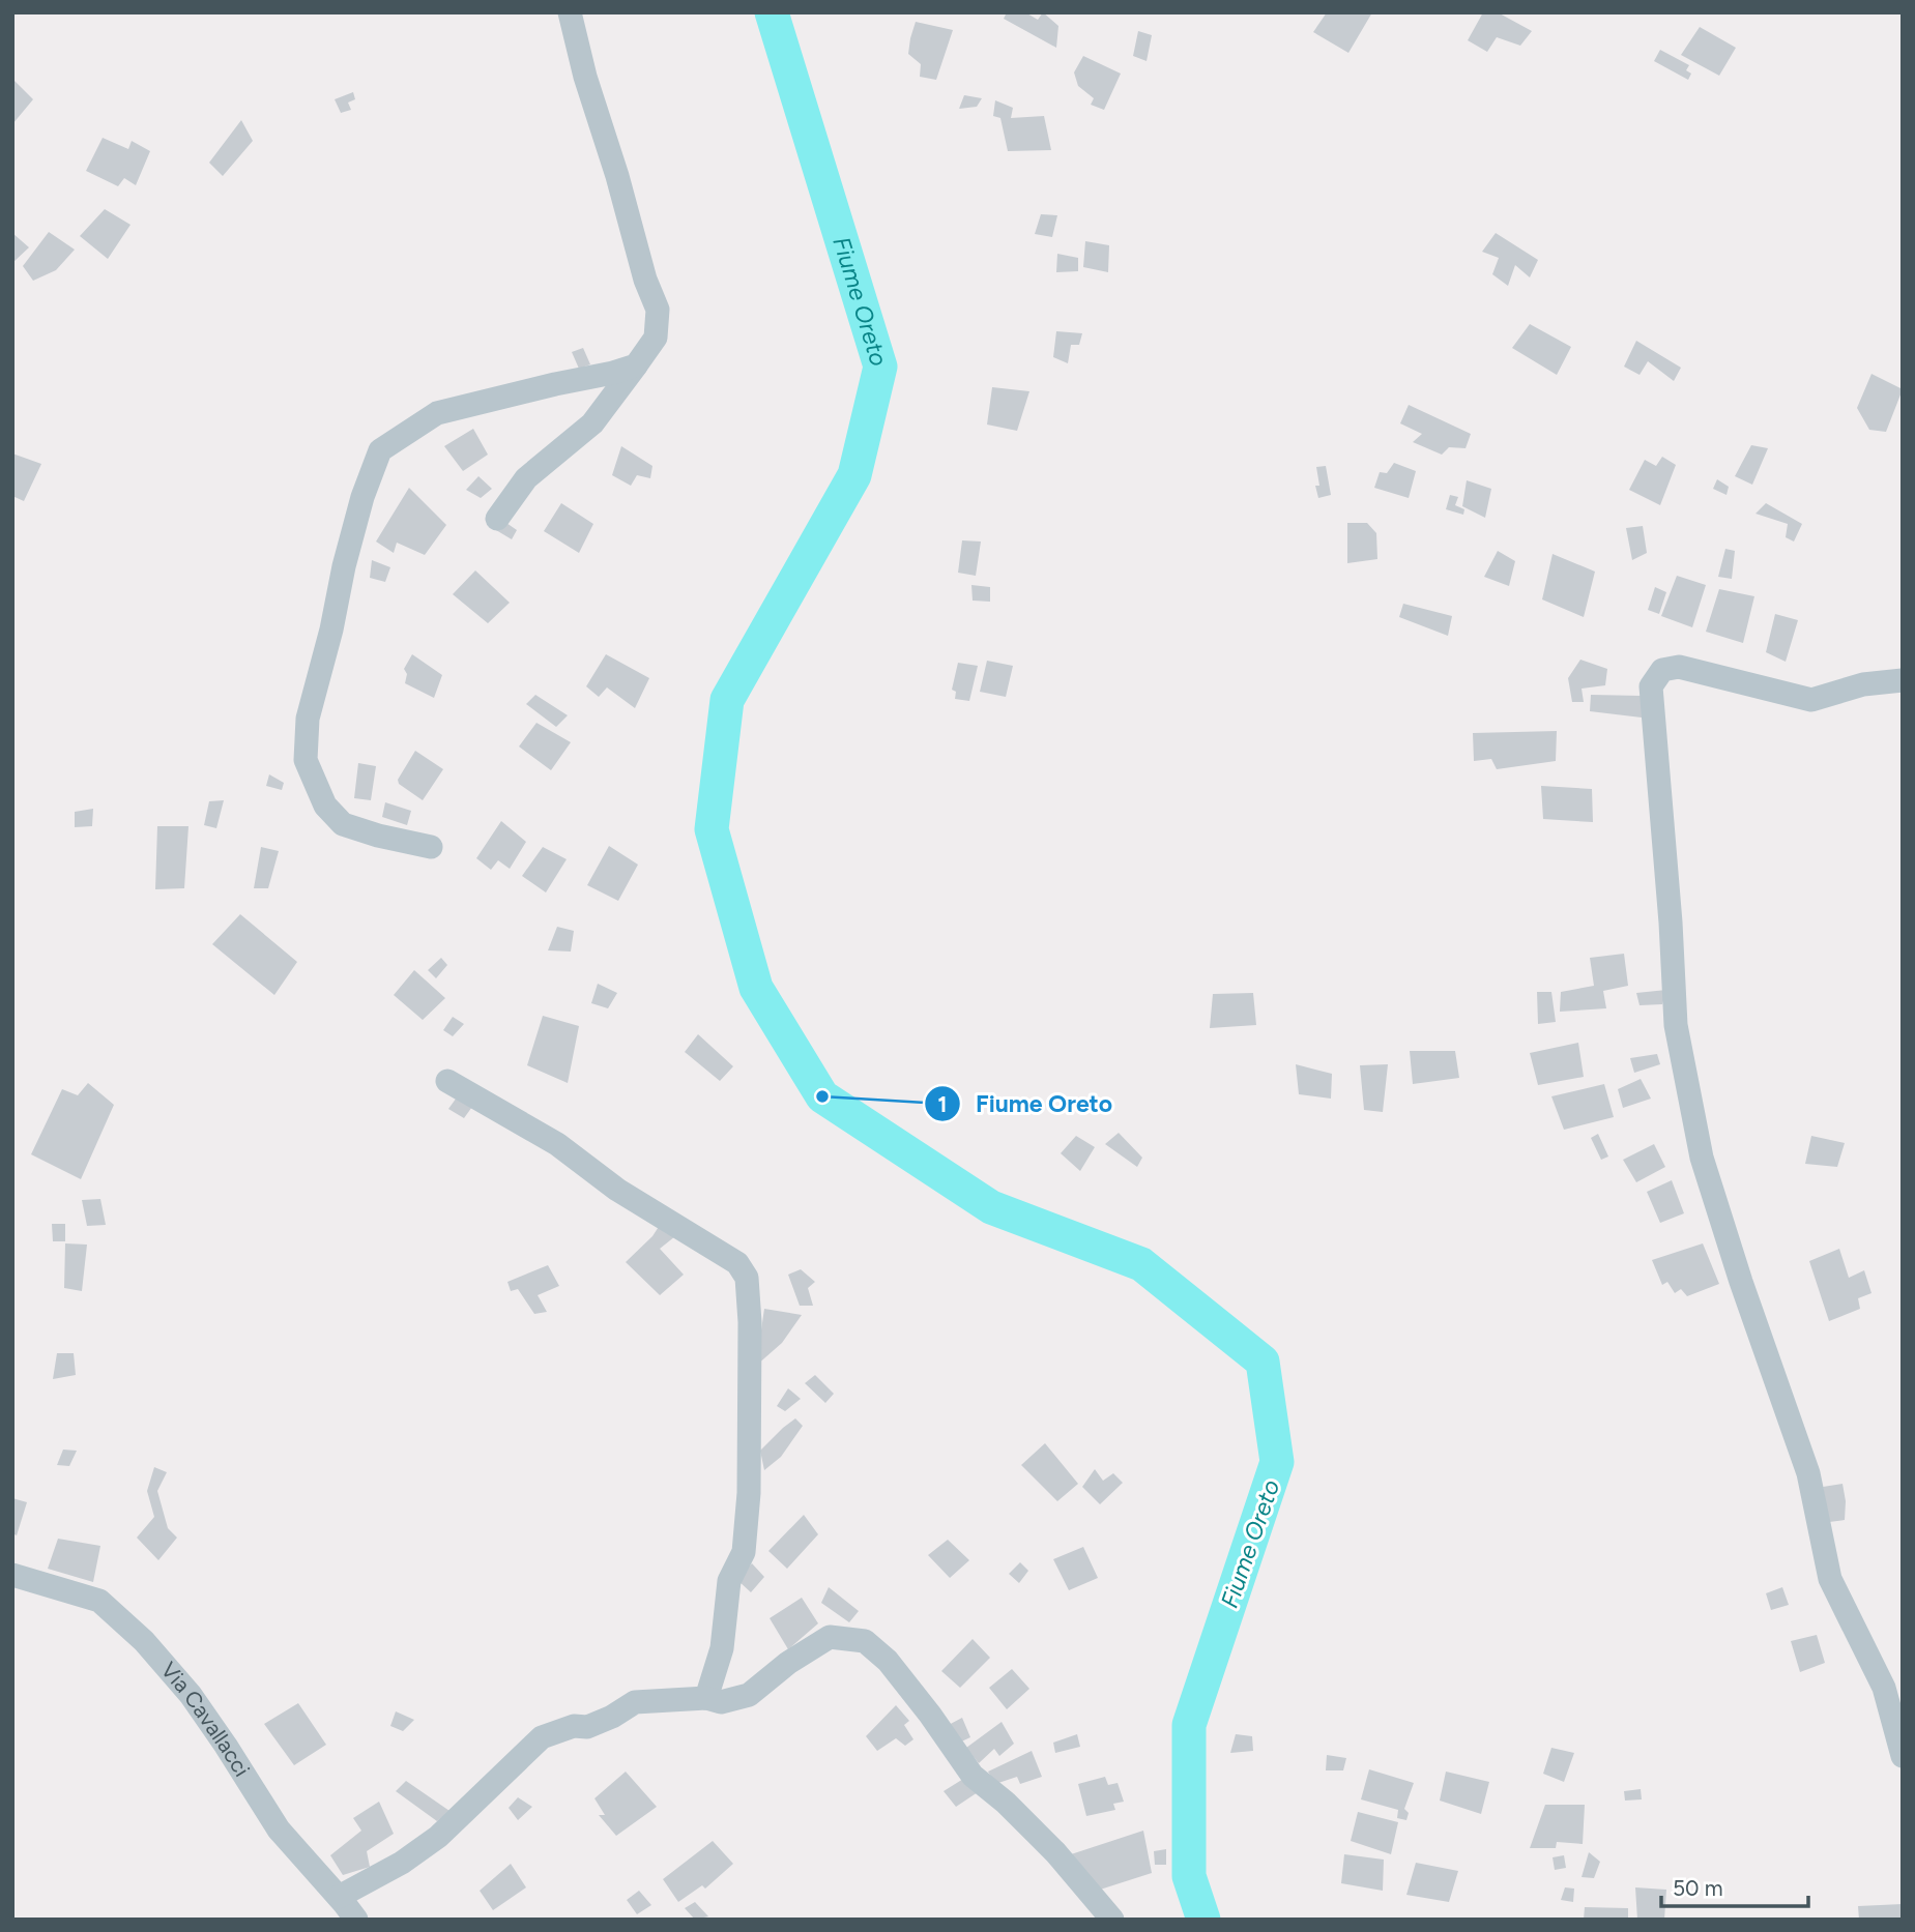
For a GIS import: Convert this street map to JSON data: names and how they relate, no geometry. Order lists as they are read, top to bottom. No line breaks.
{"streets":{"street":["Via Cavallacci"]},"water":["Fiume Oreto"],"places":["Fiume Oreto"],"scale_bar":"50 m"}
